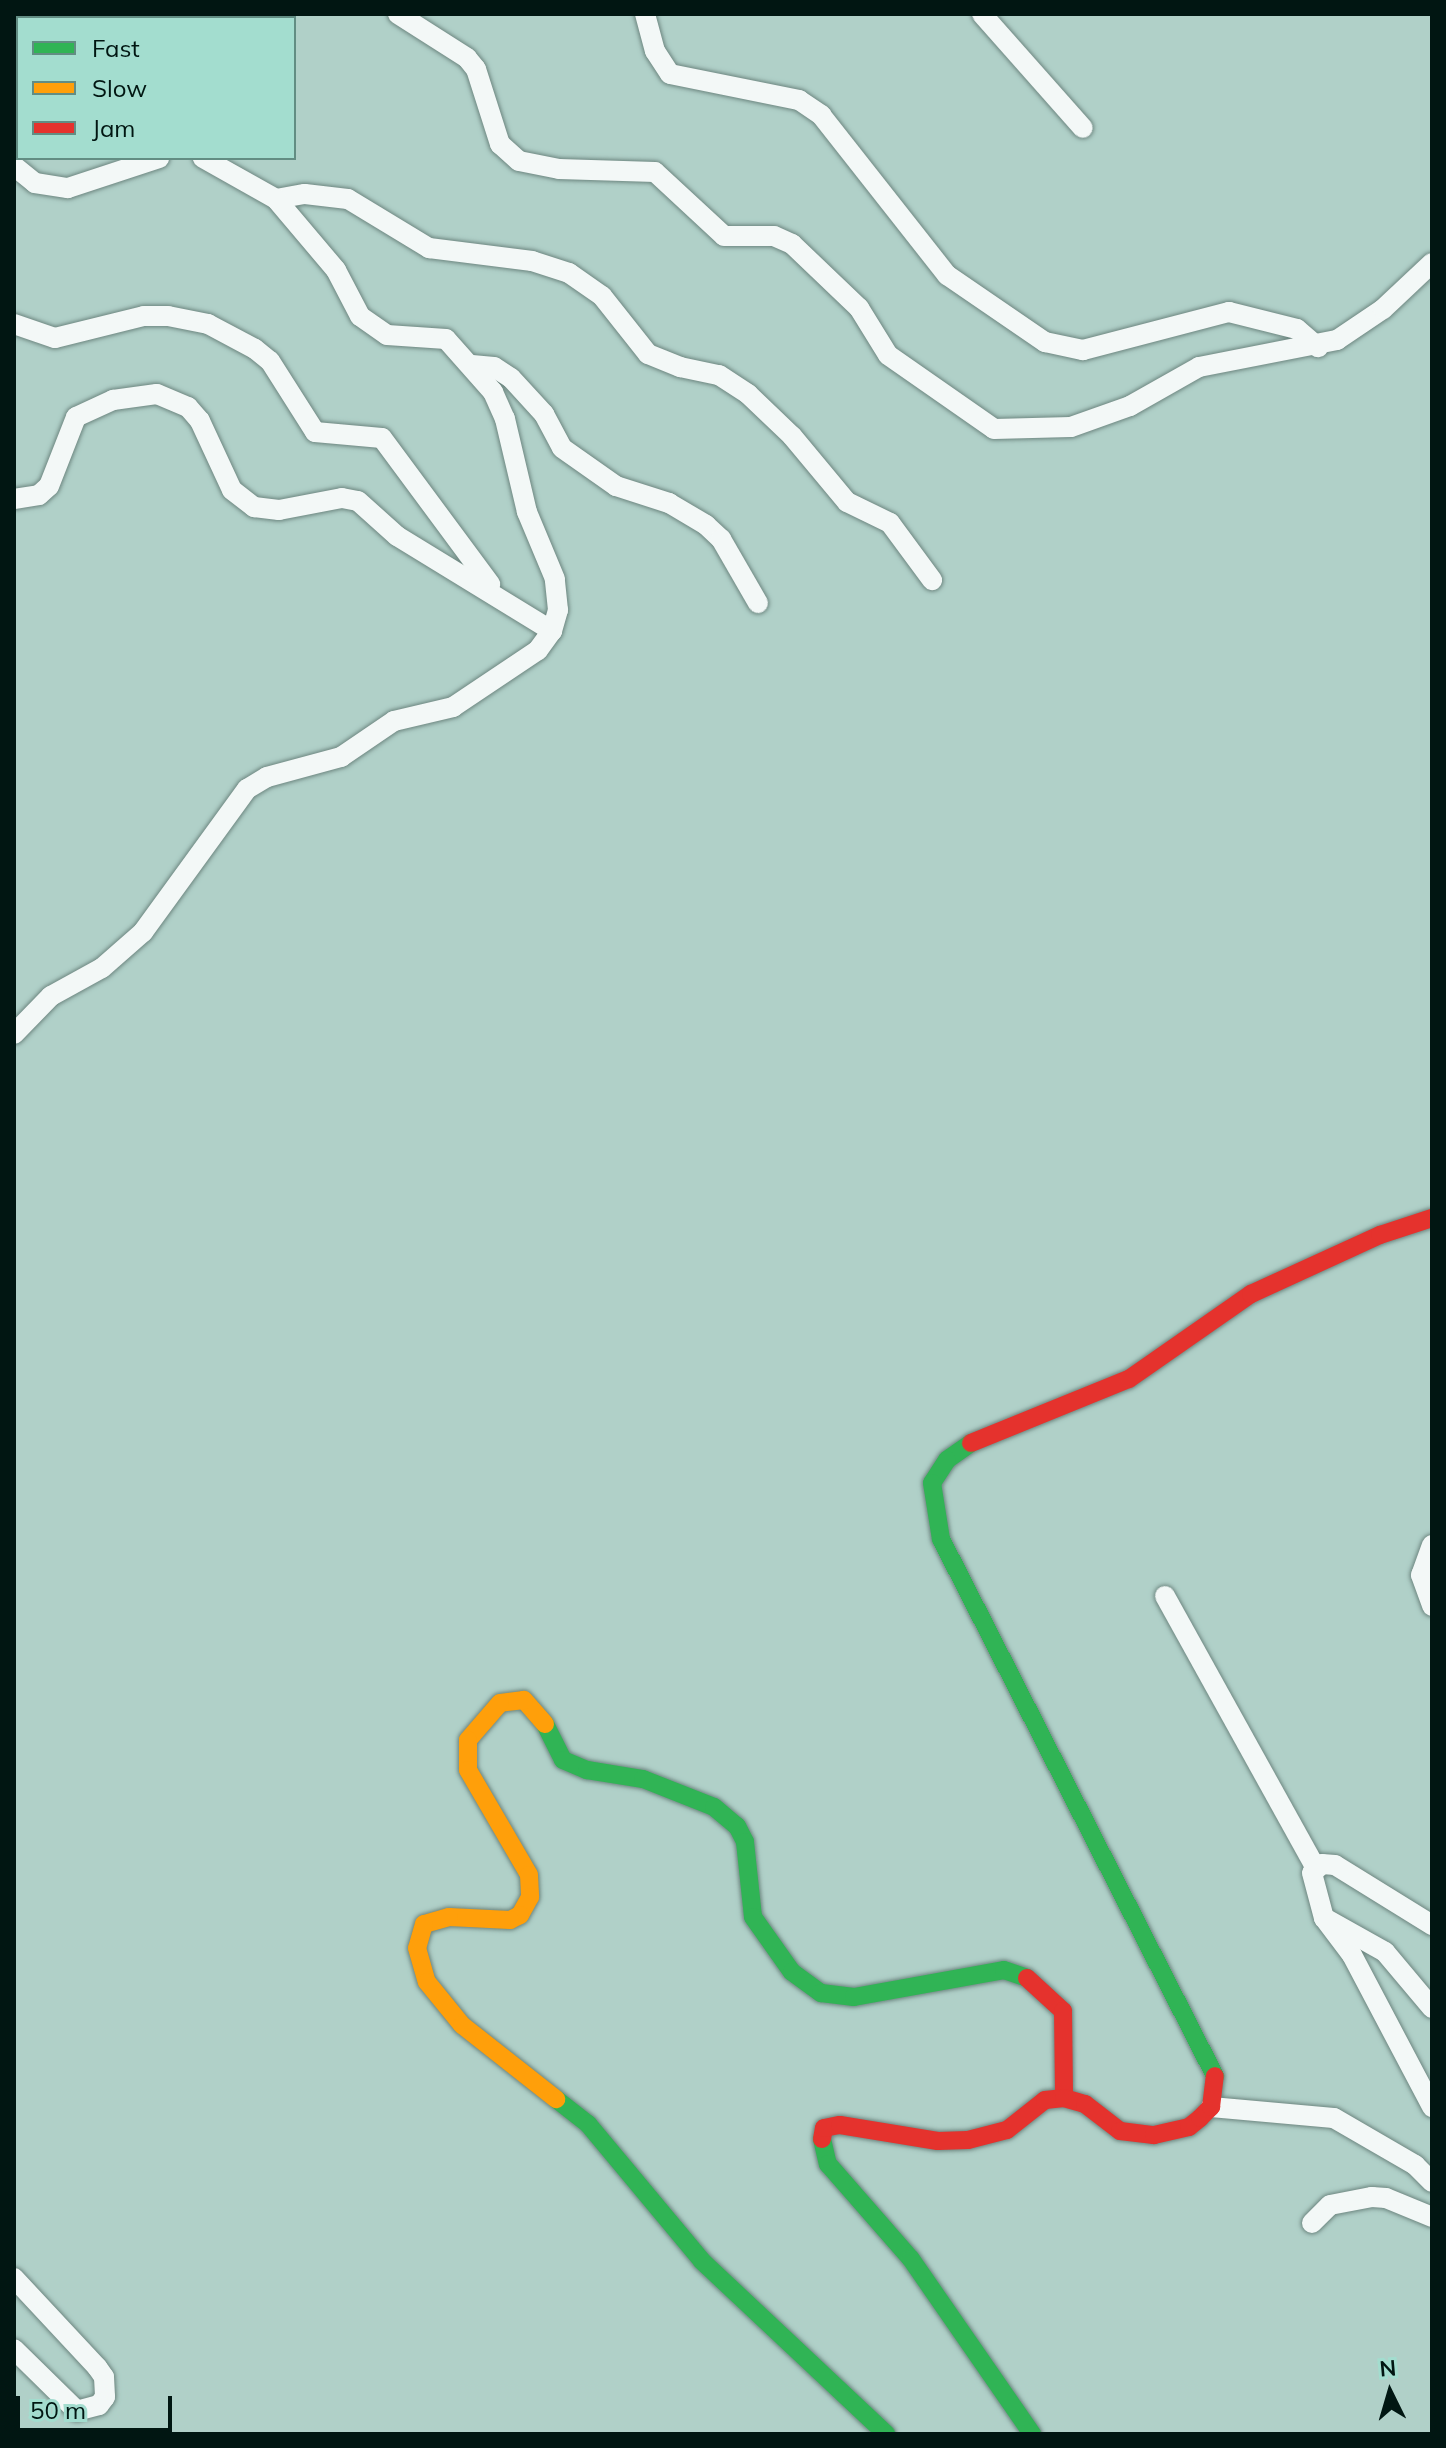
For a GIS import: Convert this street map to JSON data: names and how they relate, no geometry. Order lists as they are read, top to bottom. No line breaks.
{"legend":["Fast","Slow","Jam"],"scale_bar":"50 m","north":"top"}
